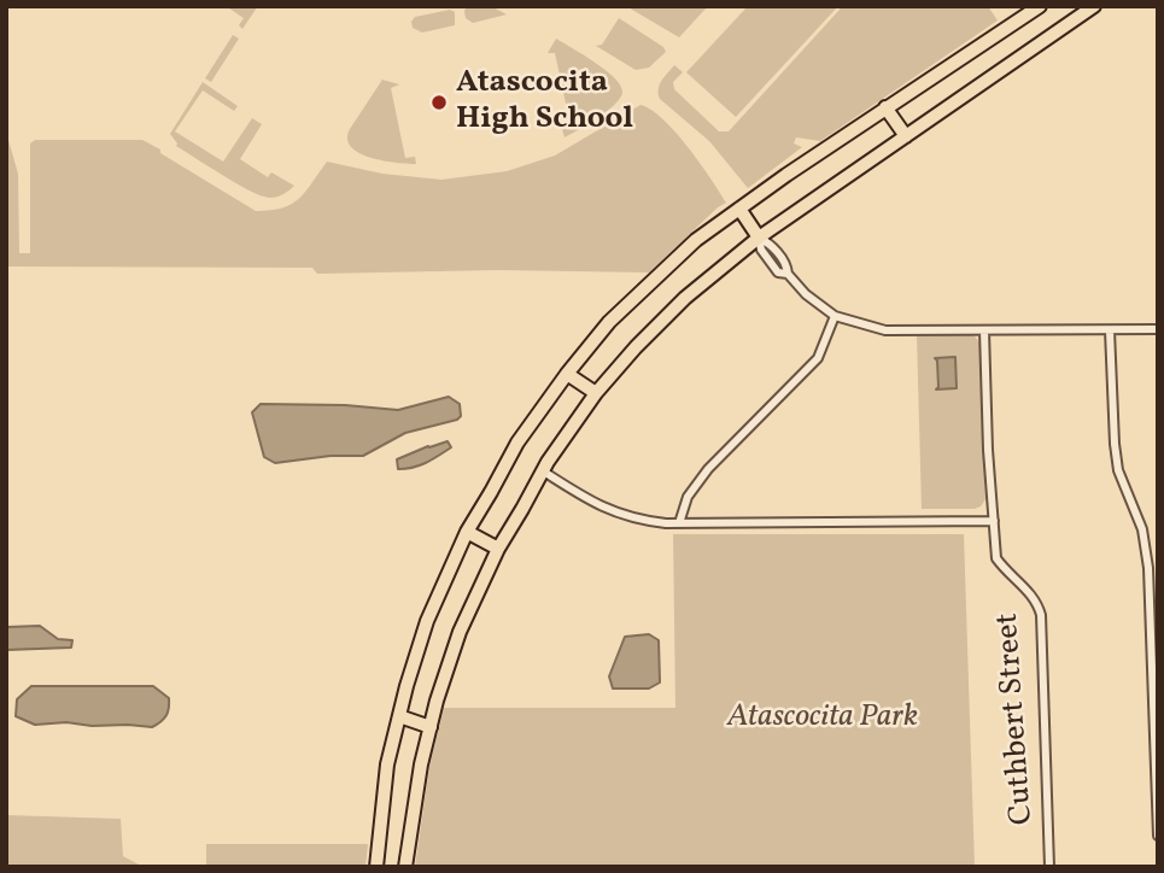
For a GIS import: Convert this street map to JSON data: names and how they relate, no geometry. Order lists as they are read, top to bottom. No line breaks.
{"streets":{"street":["Cuthbert Street"]},"parks":["Atascocita Park"],"places":["Atascocita High School"]}
